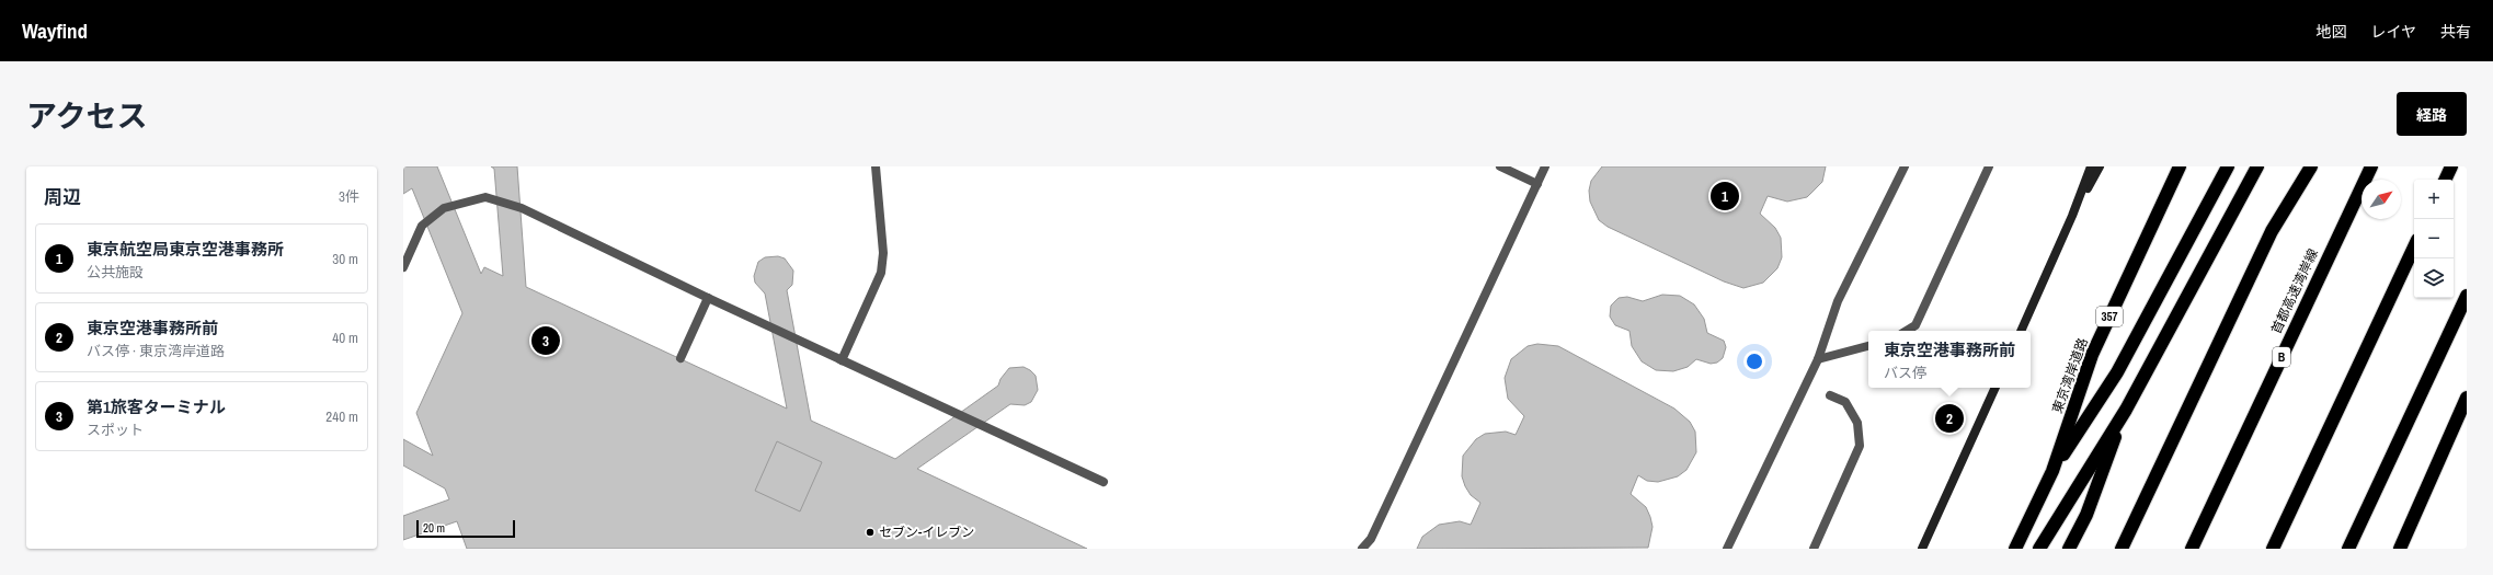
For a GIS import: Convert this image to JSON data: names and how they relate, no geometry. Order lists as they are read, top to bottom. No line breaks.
{"streets":{"highway":["首都高速湾岸線","357","B","東京湾岸道路"]},"places":["セブン-イレブン"],"scale_bar":"20 m","north":"top right","page":{"header":"Wayfind","nav":["地図","レイヤ","共有"],"title":"アクセス","buttons":"経路","heading":["周辺","3件"],"map_buttons":["+","−"],"pins":["1","3","2"],"list":[{"mark":"1","name":"東京航空局東京空港事務所","note":"公共施設","value":"30 m"},{"mark":"2","name":"東京空港事務所前","note":"バス停 · 東京湾岸道路","value":"40 m"},{"mark":"3","name":"第1旅客ターミナル","note":"スポット","value":"240 m"}],"popup":["東京空港事務所前","バス停"],"scale":"20 m"}}
